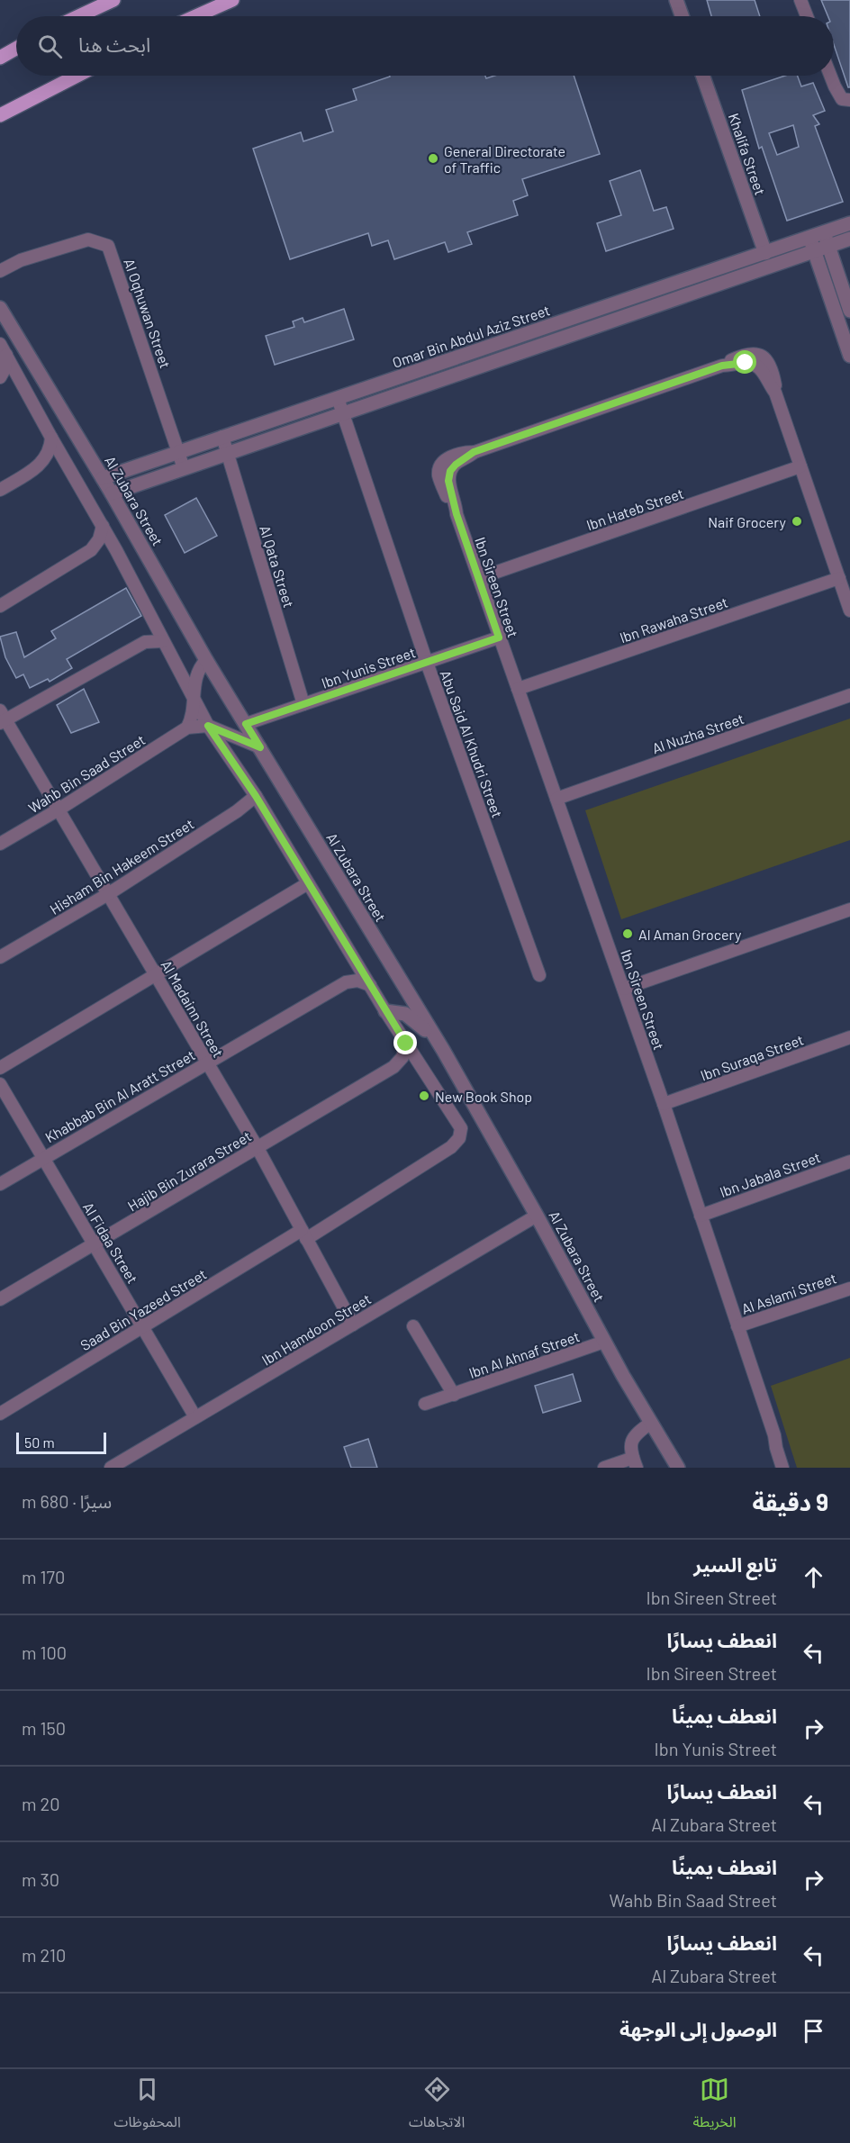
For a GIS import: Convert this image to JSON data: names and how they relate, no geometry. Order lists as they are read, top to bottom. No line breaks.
{"streets":{"street":["Khalifa Street","Al Oqhuwan Street","Omar Bin Abdul Aziz Street","Al Zubara Street","Ibn Hateb Street","Al Qata Street","Ibn Sireen Street","Ibn Rawaha Street","Ibn Yunis Street","Al Nuzha Street","Abu Said Al Khudri Street","Wahb Bin Saad Street","Hisham Bin Hakeem Street","Al Madainn Street","Ibn Suraqa Street","Khabbab Bin Al Aratt Street","Hajib Bin Zurara Street","Ibn Jabala Street","Al Fidaa Street","Al Aslami Street","Saad Bin Yazeed Street","Ibn Hamdoon Street","Ibn Al Ahnaf Street"]},"crossings":[["Khalifa Street","Omar Bin Abdul Aziz Street"],["Al Oqhuwan Street","Omar Bin Abdul Aziz Street"],["Omar Bin Abdul Aziz Street","Al Zubara Street"],["Omar Bin Abdul Aziz Street","Al Qata Street"],["Omar Bin Abdul Aziz Street","Abu Said Al Khudri Street"],["Al Zubara Street","Ibn Yunis Street"],["Al Zubara Street","Wahb Bin Saad Street"],["Al Zubara Street","Ibn Hamdoon Street"],["Al Zubara Street","Ibn Al Ahnaf Street"],["Ibn Hateb Street","Ibn Sireen Street"],["Al Qata Street","Ibn Yunis Street"],["Ibn Sireen Street","Ibn Rawaha Street"],["Ibn Sireen Street","Ibn Yunis Street"],["Ibn Sireen Street","Al Nuzha Street"],["Ibn Sireen Street","Ibn Suraqa Street"],["Ibn Sireen Street","Ibn Jabala Street"],["Ibn Sireen Street","Al Aslami Street"],["Ibn Yunis Street","Abu Said Al Khudri Street"],["Wahb Bin Saad Street","Al Madainn Street"],["Hisham Bin Hakeem Street","Al Madainn Street"],["Al Madainn Street","Khabbab Bin Al Aratt Street"],["Al Madainn Street","Hajib Bin Zurara Street"],["Al Madainn Street","Saad Bin Yazeed Street"],["Al Madainn Street","Ibn Hamdoon Street"],["Khabbab Bin Al Aratt Street","Al Fidaa Street"],["Hajib Bin Zurara Street","Al Fidaa Street"],["Hajib Bin Zurara Street","Saad Bin Yazeed Street"],["Al Fidaa Street","Saad Bin Yazeed Street"],["Al Fidaa Street","Ibn Hamdoon Street"]],"places":["General Directorate of Traffic","Naif Grocery","Al Aman Grocery","New Book Shop"],"scale_bar":"50 m","page":{"search":"ابحث هنا","scale":"50 m","heading":["9 دقيقة","سيرًا · 680 m"],"list":[["تابع السير","Ibn Sireen Street","170 m"],["انعطف يسارًا","Ibn Sireen Street","100 m"],["انعطف يمينًا","Ibn Yunis Street","150 m"],["انعطف يسارًا","Al Zubara Street","20 m"],["انعطف يمينًا","Wahb Bin Saad Street","30 m"],["انعطف يسارًا","Al Zubara Street","210 m"],"الوصول إلى الوجهة"],"nav":["الخريطة","الاتجاهات","المحفوظات"]}}
